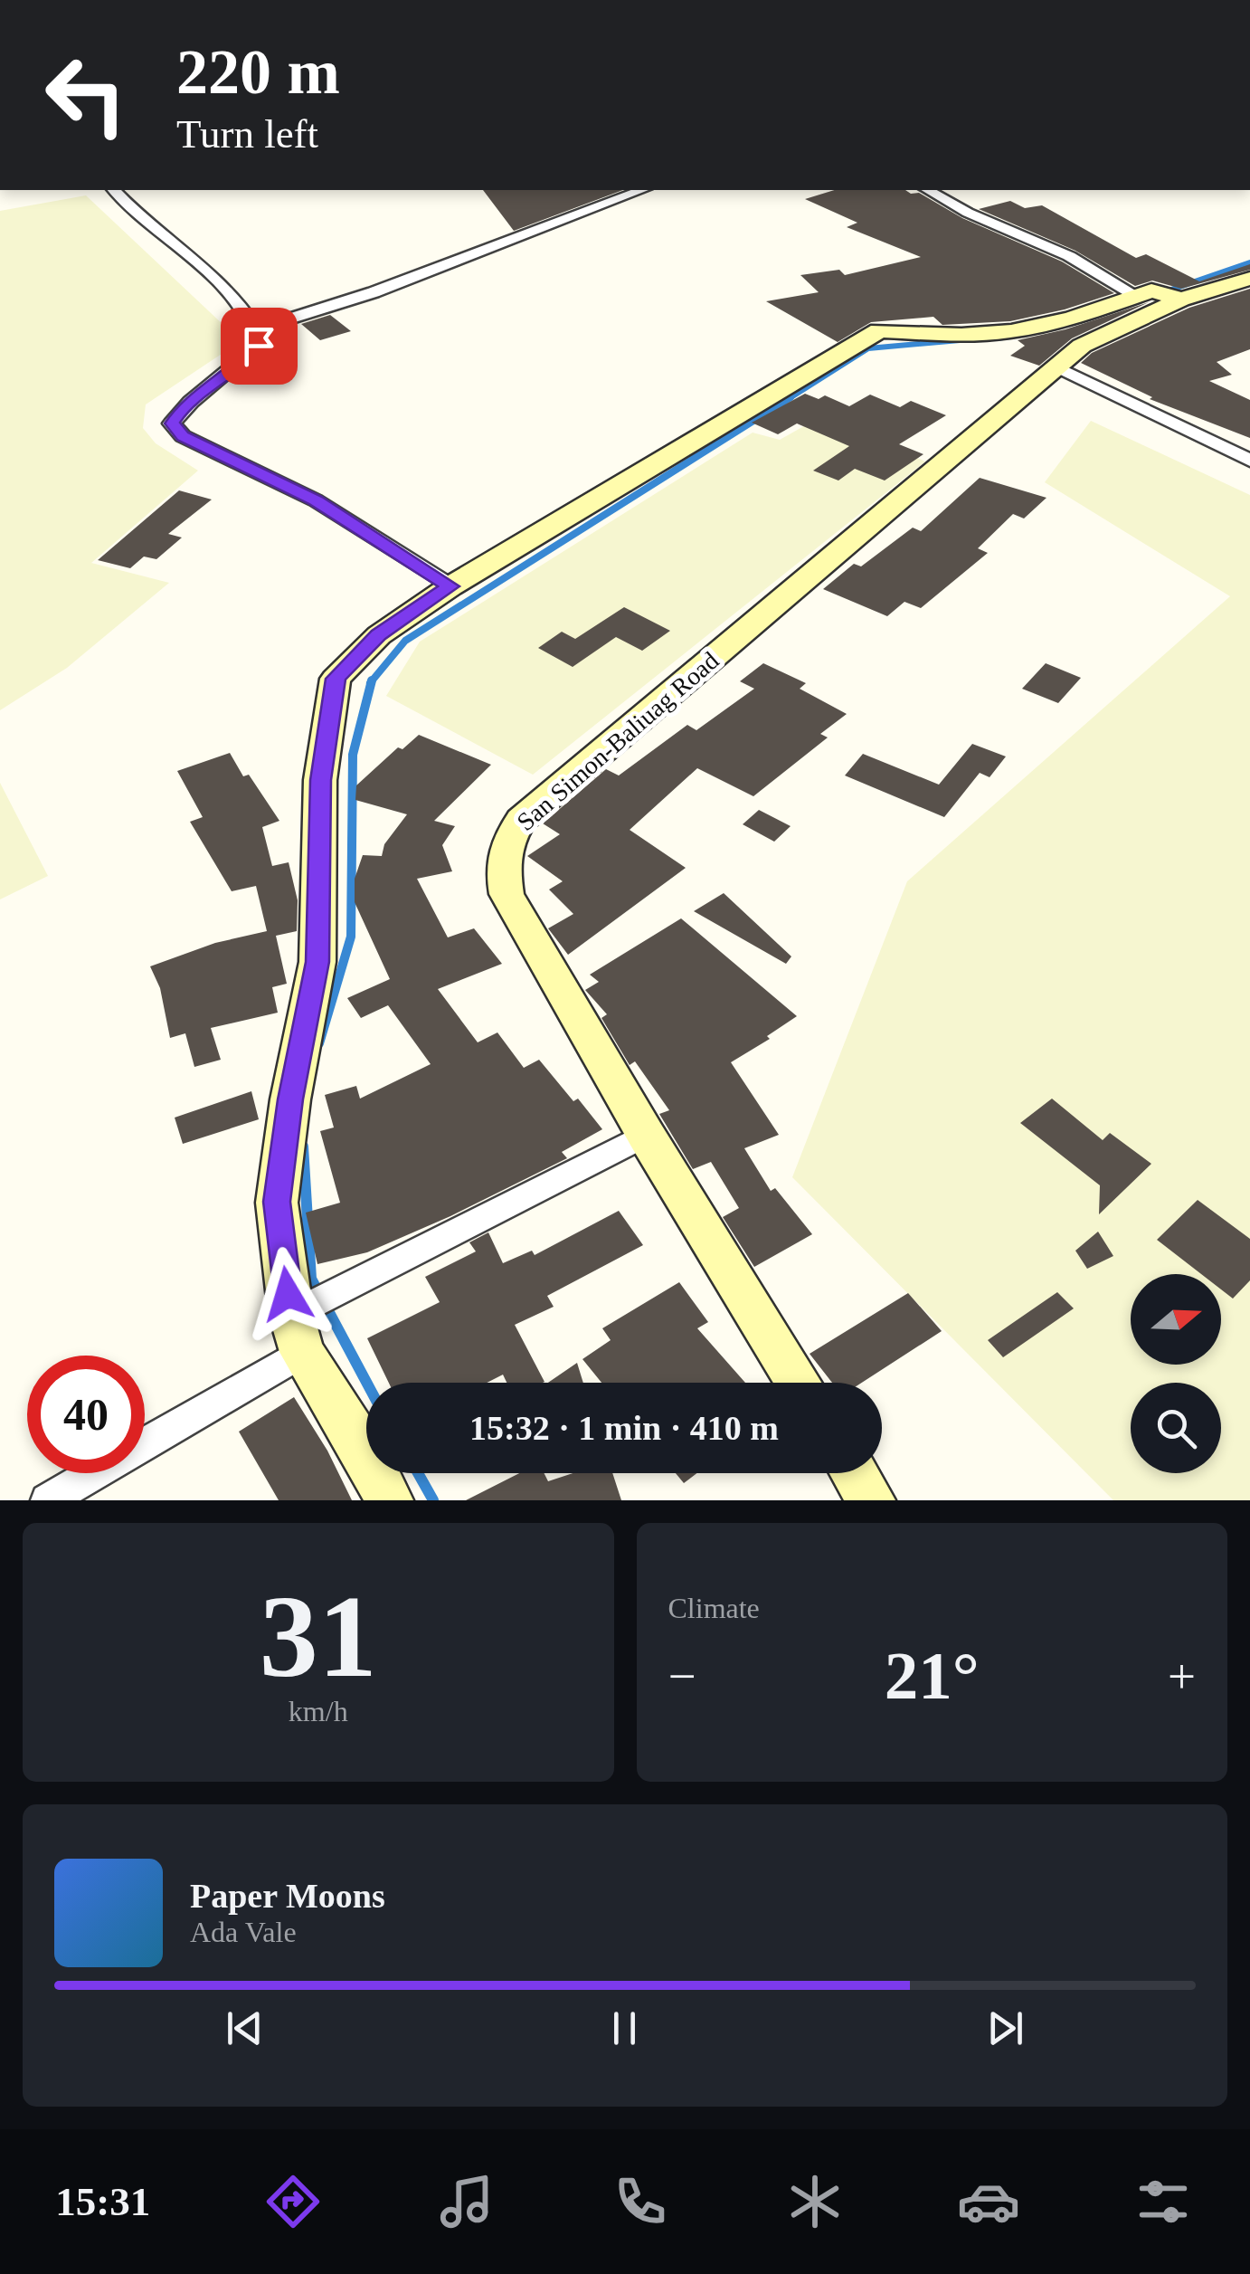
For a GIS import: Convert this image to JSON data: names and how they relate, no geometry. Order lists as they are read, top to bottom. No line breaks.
{"streets":{"street":["San Simon-Baliuag Road"]},"north":"right","page":{"turn":["220 m","Turn left"],"limit":"40","trip":"15:32 · 1 min · 410 m","tile":[["31","km/h"],"Climate"],"heat":["−","21°","+"],"song":["Paper Moons","Ada Vale"],"tabs":"15:31"}}
